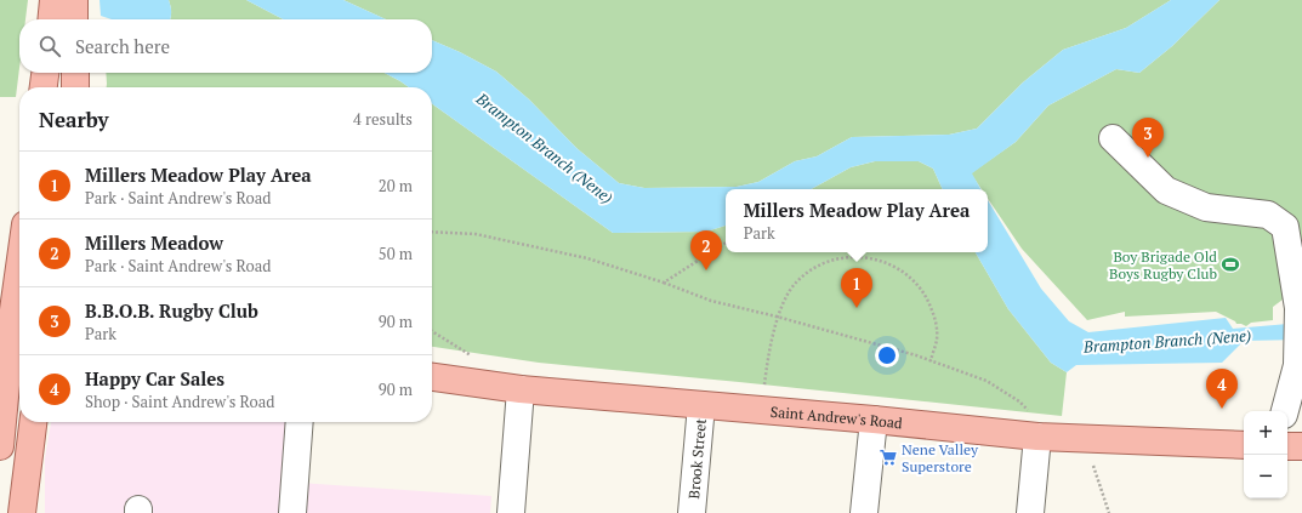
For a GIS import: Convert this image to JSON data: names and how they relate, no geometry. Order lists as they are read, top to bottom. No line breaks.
{"streets":{"main road":["Saint Andrew's Road"],"street":["Brook Street"]},"crossings":[["Saint Andrew's Road","Brook Street"]],"water":["Brampton Branch (Nene)"],"places":{"sports":["Boy Brigade Old Boys Rugby Club"],"supermarket":["Nene Valley Superstore"]},"page":{"search":"Search here","heading":["Nearby","4 results"],"pins":["3","2","1","4"],"list":[{"mark":"1","name":"Millers Meadow Play Area","note":"Park · Saint Andrew's Road","value":"20 m"},{"mark":"2","name":"Millers Meadow","note":"Park · Saint Andrew's Road","value":"50 m"},{"mark":"3","name":"B.B.O.B. Rugby Club","note":"Park","value":"90 m"},{"mark":"4","name":"Happy Car Sales","note":"Shop · Saint Andrew's Road","value":"90 m"}],"popup":["Millers Meadow Play Area","Park"],"map_buttons":["+","−"]}}
